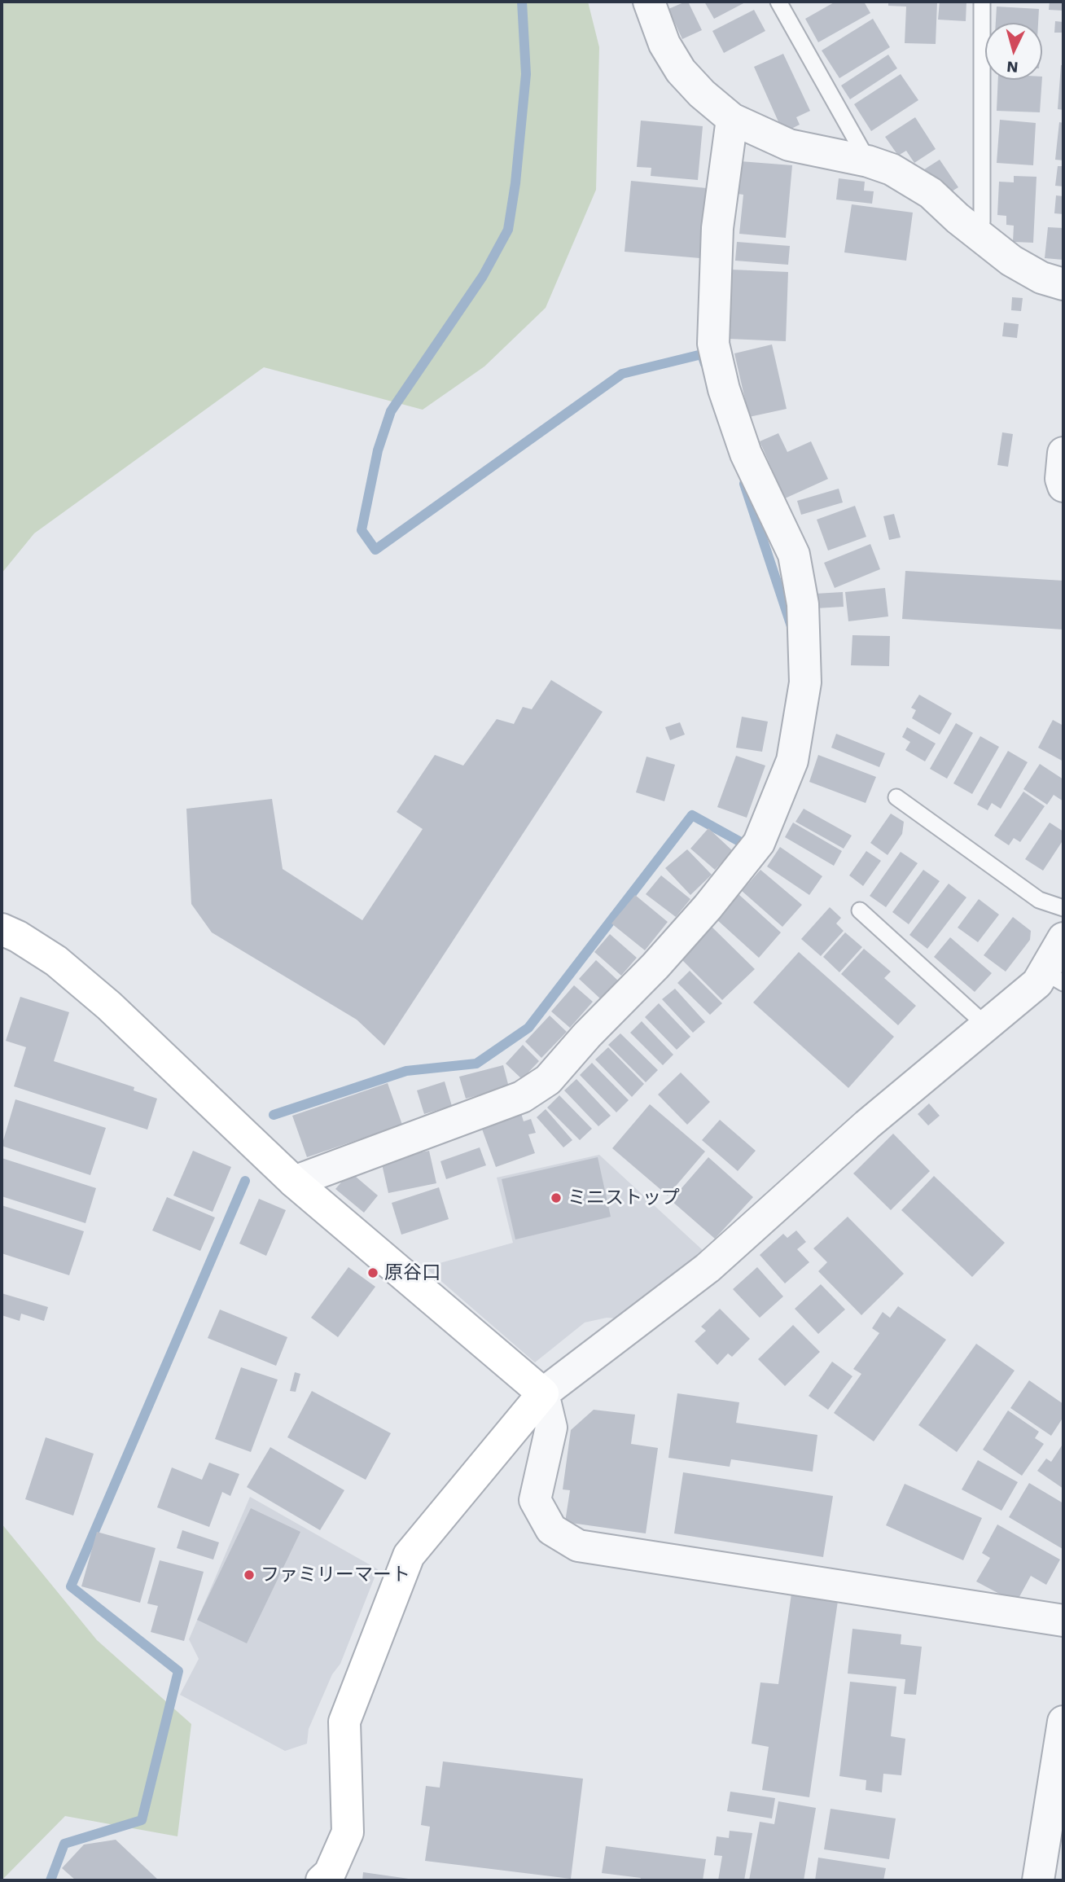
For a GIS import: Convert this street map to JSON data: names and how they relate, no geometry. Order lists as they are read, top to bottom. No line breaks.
{"places":["ミニストップ","原谷口","ファミリーマート"],"north":"bottom"}
